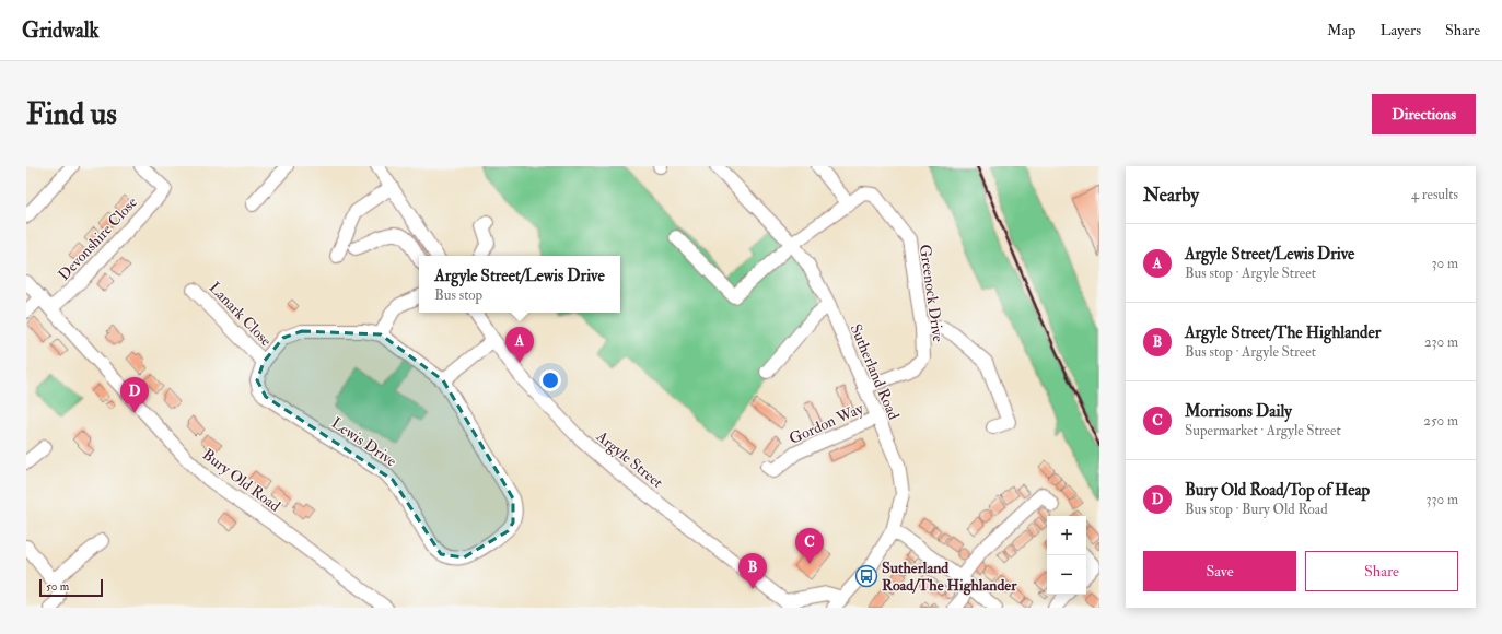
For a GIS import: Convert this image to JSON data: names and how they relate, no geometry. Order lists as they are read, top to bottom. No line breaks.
{"streets":{"street":["Devonshire Close","Greenock Drive","Lanark Close","Sutherland Road","Gordon Way","Lewis Drive","Argyle Street","Bury Old Road"]},"crossings":[["Devonshire Close","Bury Old Road"],["Greenock Drive","Sutherland Road"],["Lanark Close","Lewis Drive"],["Sutherland Road","Gordon Way"]],"places":{"bus stop":["Sutherland Road/The Highlander"]},"scale_bar":"50 m","page":{"header":"Gridwalk","nav":["Map","Layers","Share"],"buttons":["Directions",["Save","Share"]],"title":"Find us","heading":["Nearby","4 results"],"list":[{"mark":"A","name":"Argyle Street/Lewis Drive","note":"Bus stop · Argyle Street","value":"30 m"},{"mark":"B","name":"Argyle Street/The Highlander","note":"Bus stop · Argyle Street","value":"230 m"},{"mark":"C","name":"Morrisons Daily","note":"Supermarket · Argyle Street","value":"250 m"},{"mark":"D","name":"Bury Old Road/Top of Heap","note":"Bus stop · Bury Old Road","value":"330 m"}],"popup":["Argyle Street/Lewis Drive","Bus stop"],"pins":["A","D","C","B"],"map_buttons":["+","−"],"scale":"50 m"}}
